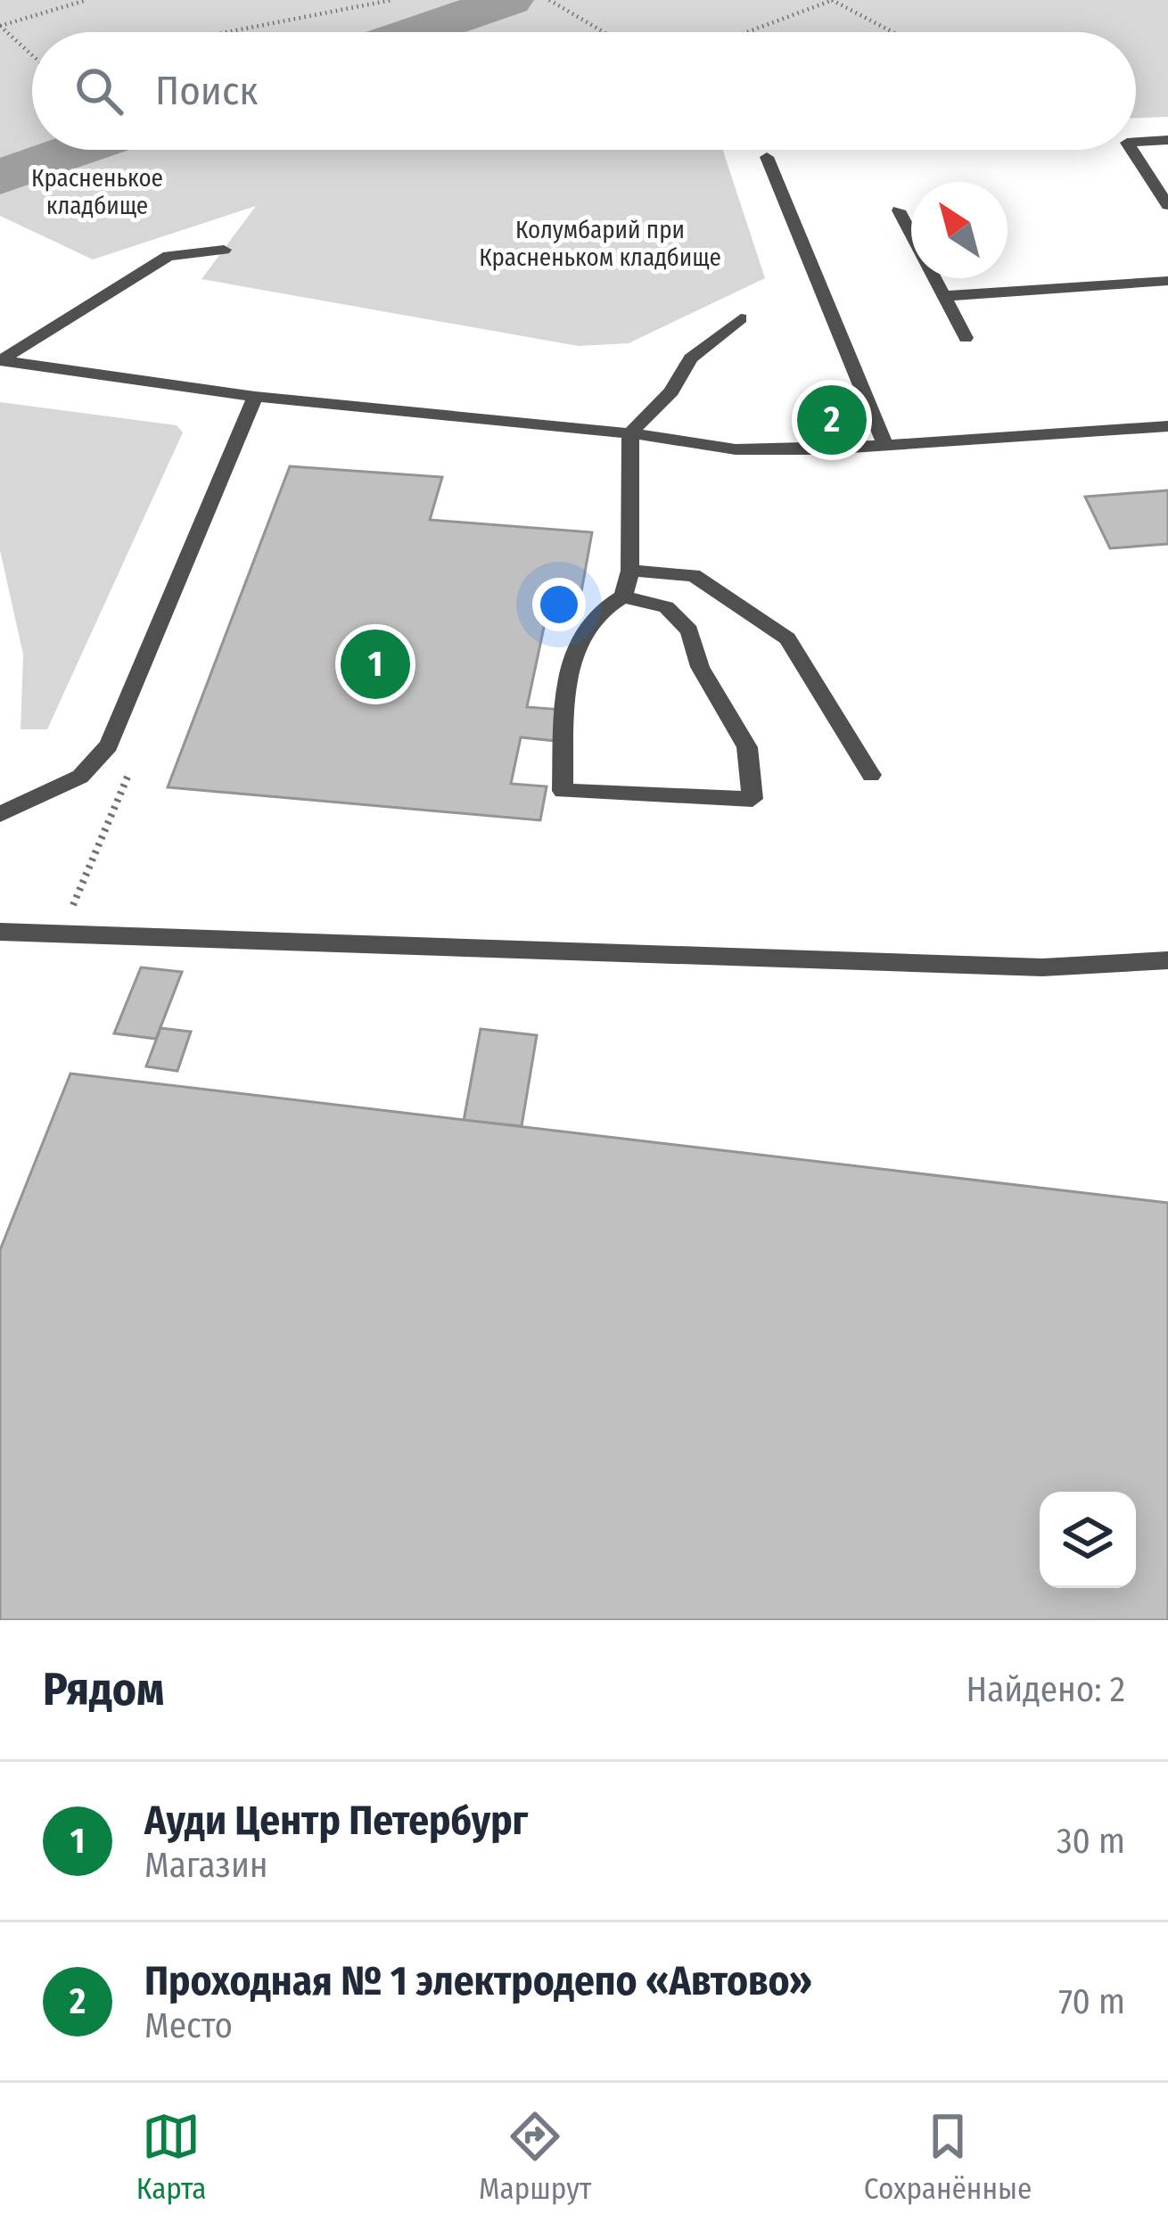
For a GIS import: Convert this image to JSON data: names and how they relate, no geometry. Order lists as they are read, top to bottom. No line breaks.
{"parks":["Красненькое кладбище","Колумбарий при Красненьком кладбище"],"north":"top left","page":{"search":"Поиск","pins":["2","1"],"heading":["Рядом","Найдено: 2"],"list":[{"mark":"1","name":"Ауди Центр Петербург","note":"Магазин","value":"30 m"},{"mark":"2","name":"Проходная № 1 электродепо «Автово»","note":"Место","value":"70 m"}],"nav":["Карта","Маршрут","Сохранённые"]}}
